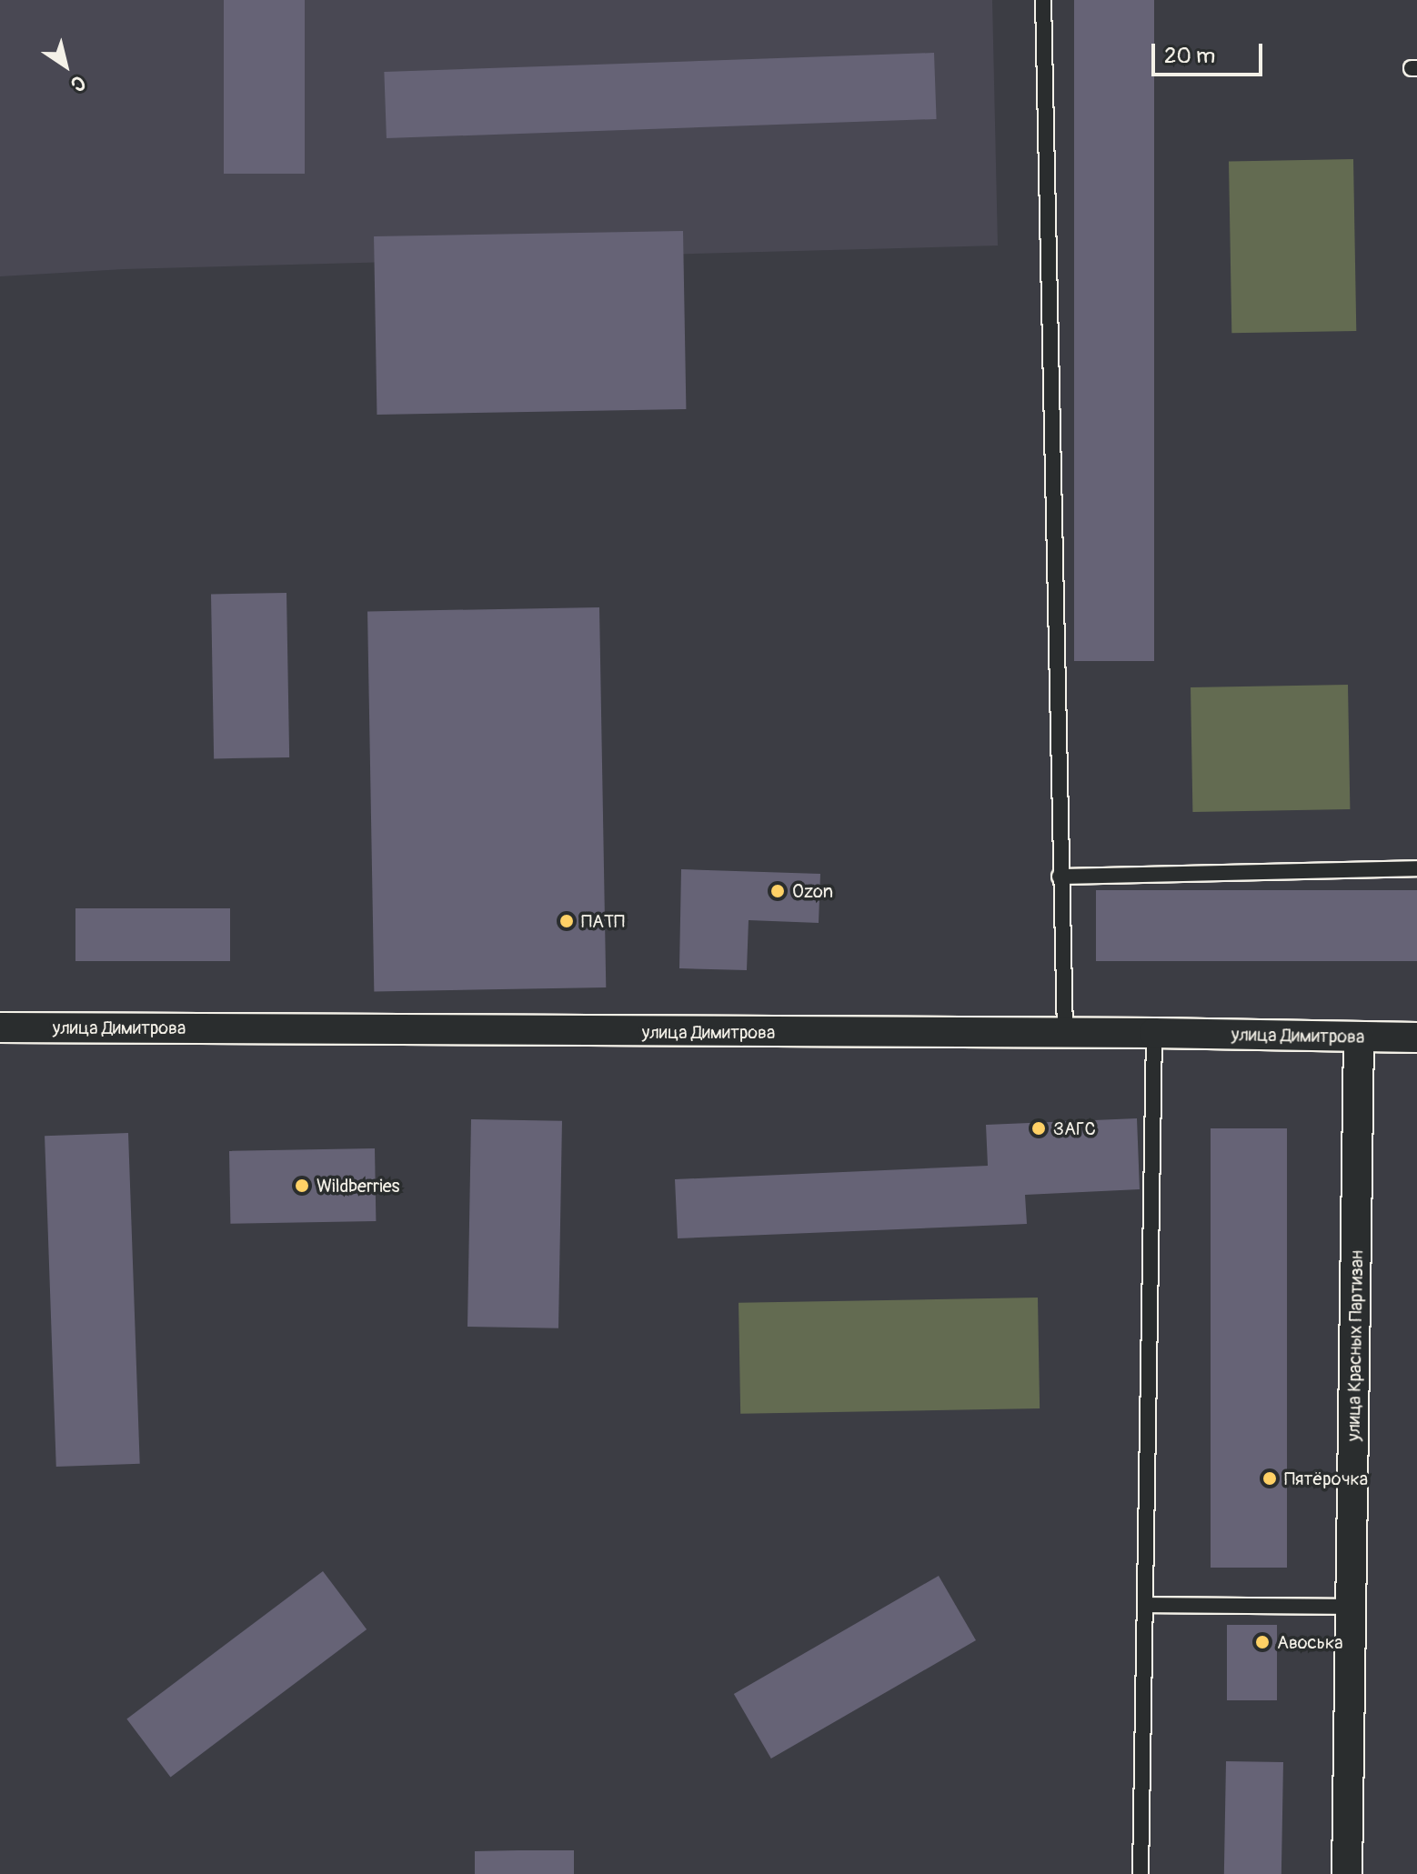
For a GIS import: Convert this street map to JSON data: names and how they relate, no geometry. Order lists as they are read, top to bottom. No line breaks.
{"streets":{"street":["улица Димитрова","улица Красных Партизан"]},"crossings":[["улица Димитрова","улица Красных Партизан"]],"places":["Ozon","ПАТП","ЗАГС","Wildberries","Пятёрочка","Авоська"],"scale_bar":"20 m","north":"bottom right"}
